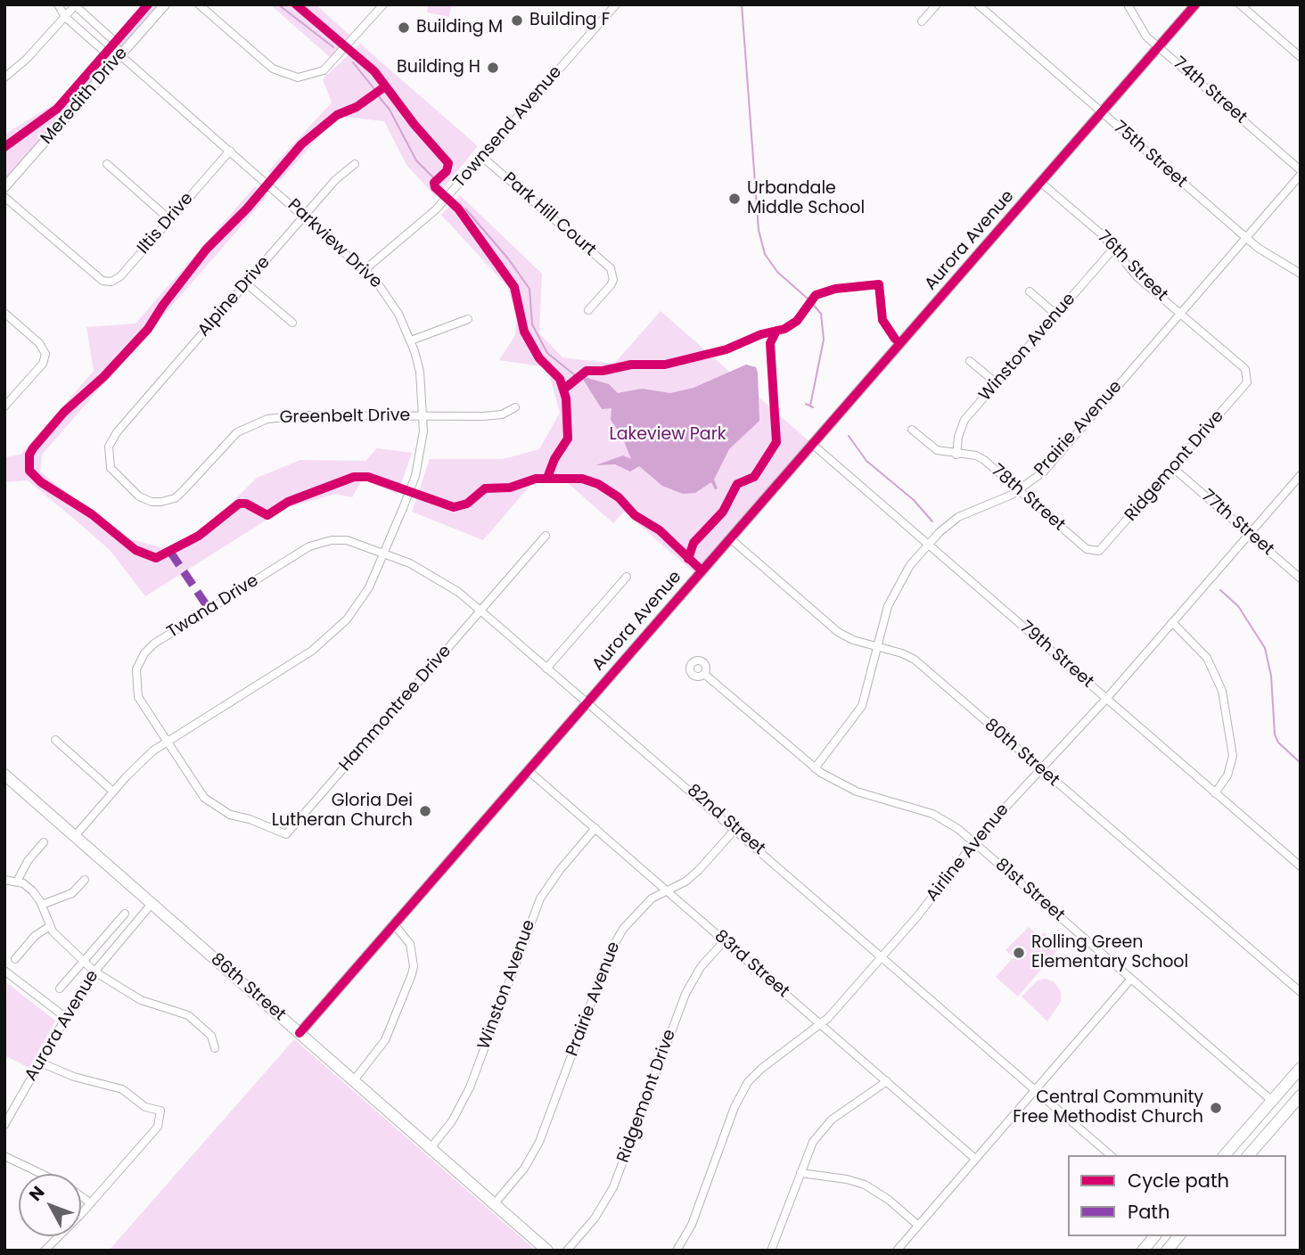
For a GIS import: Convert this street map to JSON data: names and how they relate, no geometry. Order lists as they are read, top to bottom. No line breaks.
{"streets":{"main road":["86th Street"],"street":["74th Street","Meredith Drive","Townsend Avenue","75th Street","Park Hill Court","Iltis Drive","Aurora Avenue","Parkview Drive","76th Street","Alpine Drive","Winston Avenue","Greenbelt Drive","Prairie Avenue","Ridgemont Drive","78th Street","77th Street","Twana Drive","79th Street","Hammontree Drive","80th Street","82nd Street","Airline Avenue","81st Street","83rd Street"]},"crossings":[["74th Street","Aurora Avenue"],["74th Street","Prairie Avenue"],["Meredith Drive","Parkview Drive"],["Townsend Avenue","Park Hill Court"],["Townsend Avenue","Parkview Drive"],["75th Street","Aurora Avenue"],["75th Street","Prairie Avenue"],["Iltis Drive","Parkview Drive"],["Aurora Avenue","76th Street"],["Aurora Avenue","79th Street"],["Aurora Avenue","80th Street"],["Aurora Avenue","82nd Street"],["Aurora Avenue","83rd Street"],["Aurora Avenue","86th Street"],["Parkview Drive","Alpine Drive"],["Parkview Drive","Greenbelt Drive"],["Parkview Drive","Twana Drive"],["Parkview Drive","Hammontree Drive"],["Parkview Drive","82nd Street"],["Parkview Drive","86th Street"],["76th Street","Winston Avenue"],["76th Street","Prairie Avenue"],["76th Street","Ridgemont Drive"],["Alpine Drive","Greenbelt Drive"],["Winston Avenue","78th Street"],["Winston Avenue","83rd Street"],["Winston Avenue","86th Street"],["Prairie Avenue","78th Street"],["Prairie Avenue","79th Street"],["Prairie Avenue","80th Street"],["Prairie Avenue","82nd Street"],["Prairie Avenue","81st Street"],["Prairie Avenue","83rd Street"],["Prairie Avenue","86th Street"],["Ridgemont Drive","78th Street"],["Ridgemont Drive","77th Street"],["Ridgemont Drive","83rd Street"],["77th Street","Airline Avenue"],["Twana Drive","Hammontree Drive"],["Twana Drive","82nd Street"],["79th Street","Airline Avenue"],["Hammontree Drive","82nd Street"],["80th Street","Airline Avenue"],["82nd Street","Airline Avenue"],["Airline Avenue","81st Street"],["Airline Avenue","83rd Street"]],"parks":["Lakeview Park"],"places":["Building F","Building M","Building H","Urbandale Middle School","Gloria Dei Lutheran Church","Rolling Green Elementary School","Central Community Free Methodist Church"],"legend":["Cycle path","Path"],"north":"top left"}
